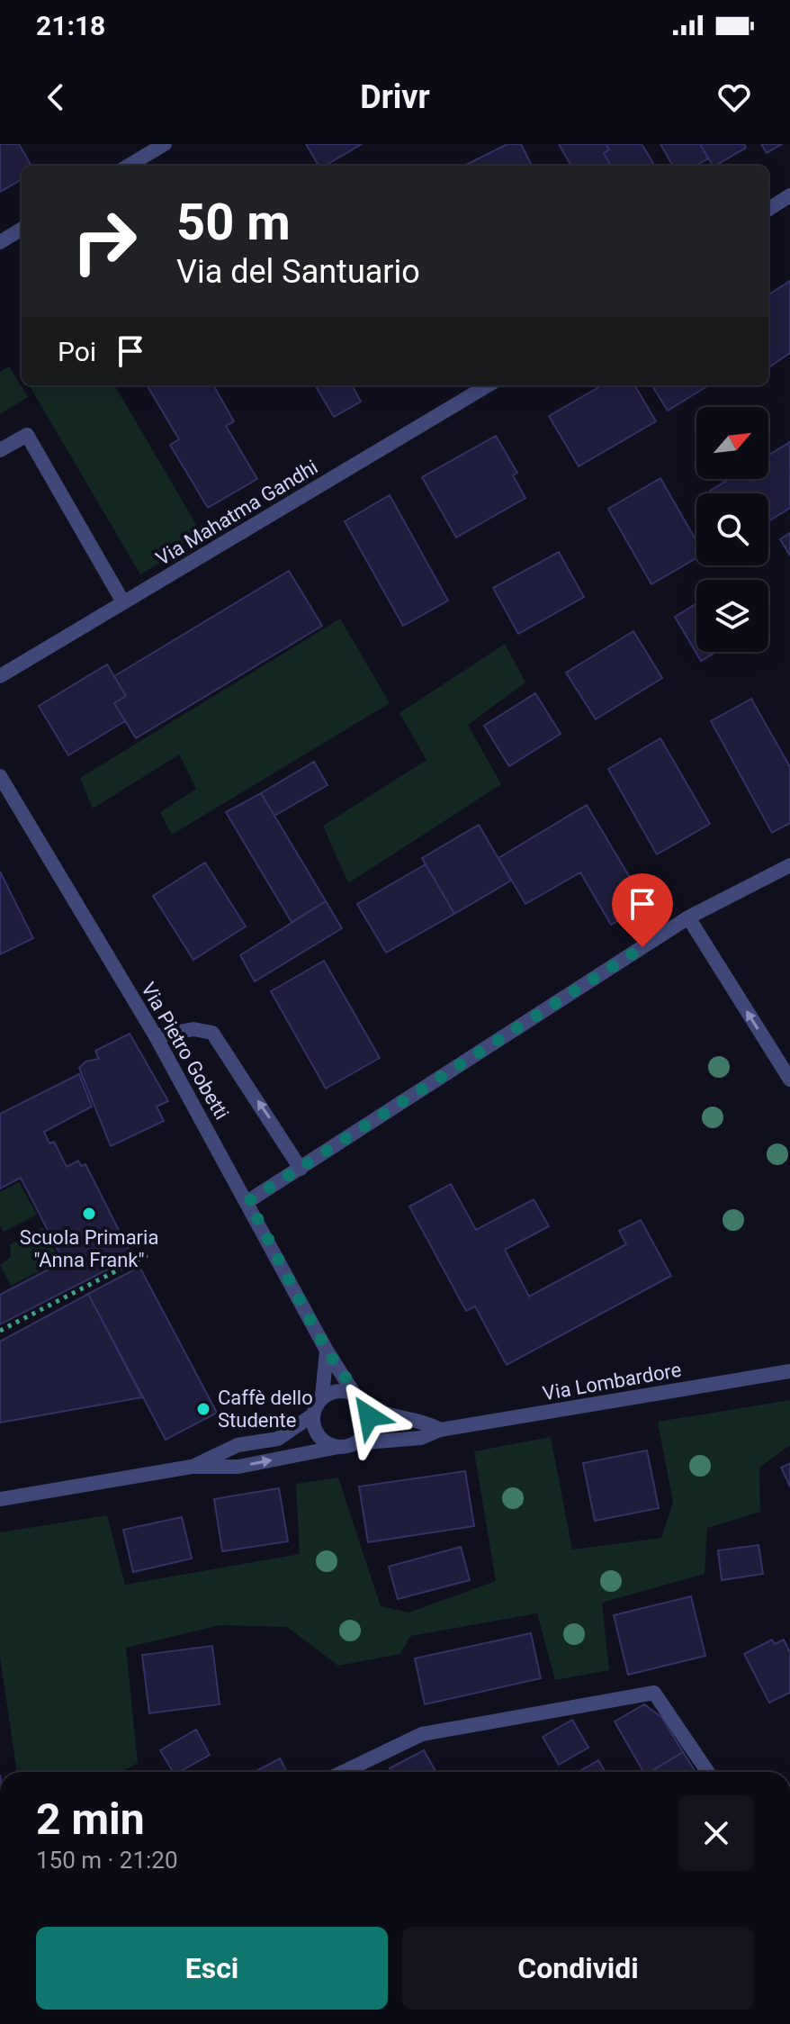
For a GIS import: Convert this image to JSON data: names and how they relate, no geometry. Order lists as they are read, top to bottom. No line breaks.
{"streets":{"street":["Via Mahatma Gandhi","Via Pietro Gobetti","Via Lombardore"]},"crossings":[["Via Pietro Gobetti","Via Lombardore"]],"places":["Scuola Primaria \"Anna Frank\"","Caffè dello Studente"],"north":"top right","page":{"status":"21:18","header":"Drivr","turn":["50 m","Via del Santuario"],"then":"Poi","heading":["2 min","150 m · 21:20"],"buttons":["Esci","Condividi"]}}
